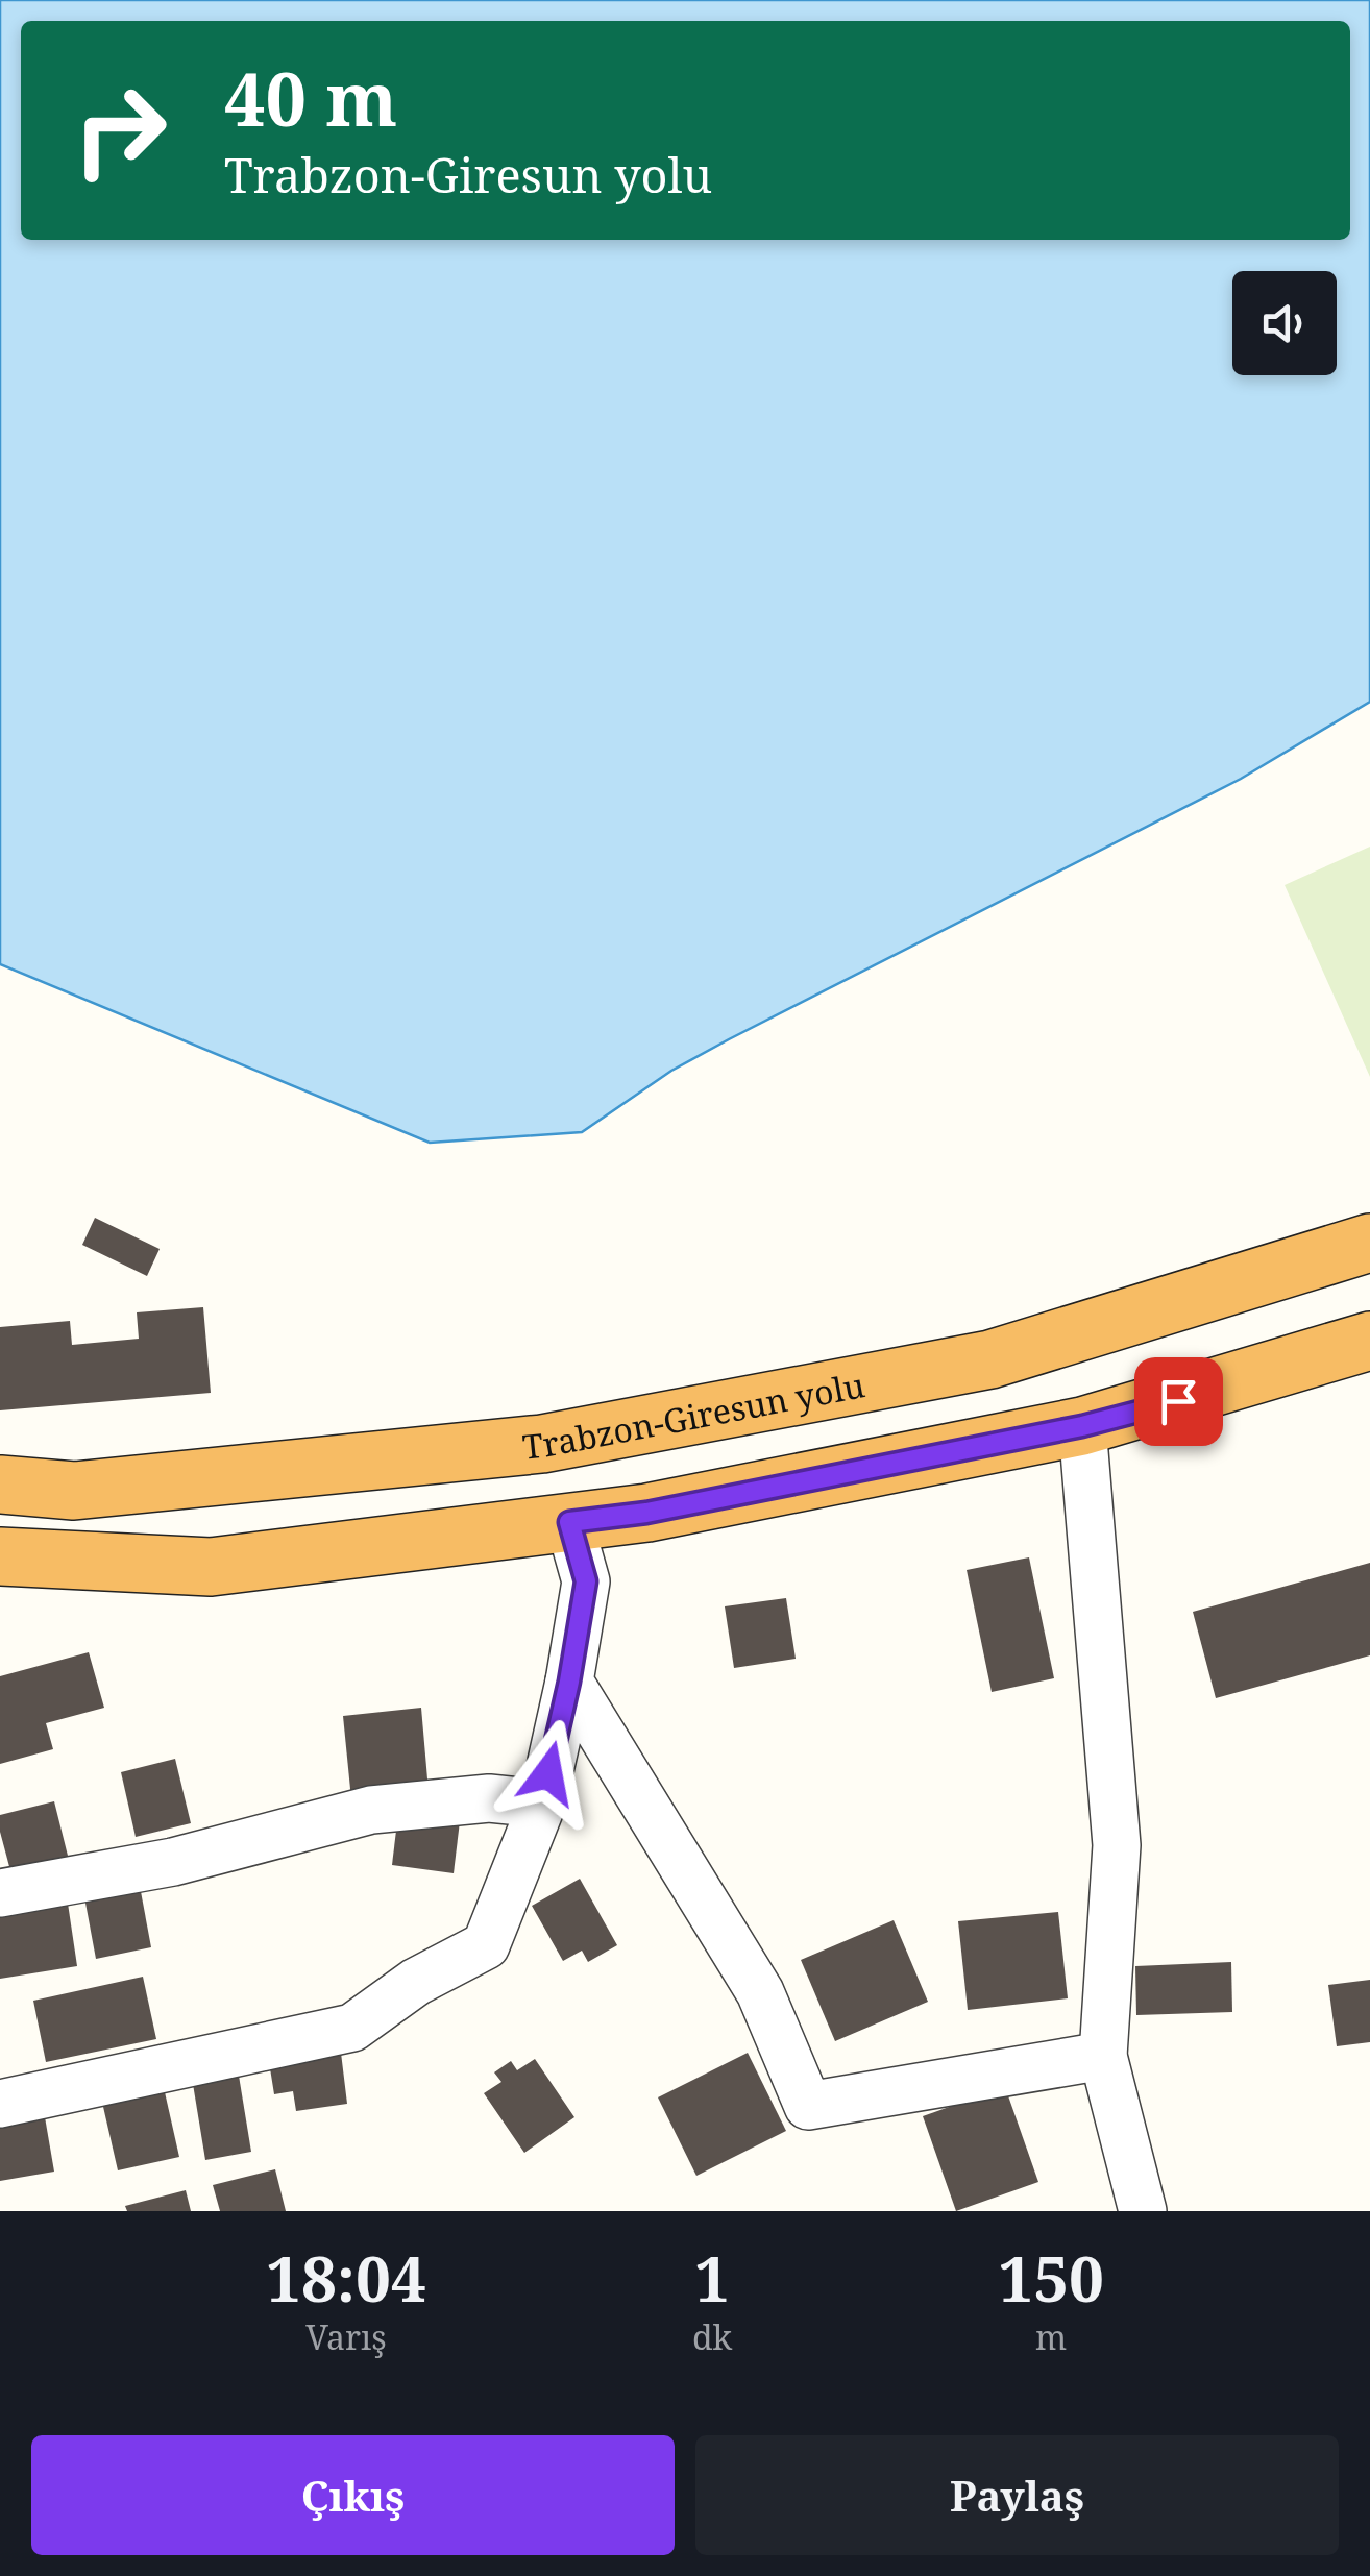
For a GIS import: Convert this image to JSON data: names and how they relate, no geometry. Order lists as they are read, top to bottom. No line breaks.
{"streets":{"highway":["Trabzon-Giresun yolu"]},"page":{"turn":["40 m","Trabzon-Giresun yolu"],"eta":["18:04","Varış","1","dk","150","m"],"buttons":["Çıkış","Paylaş"]}}
